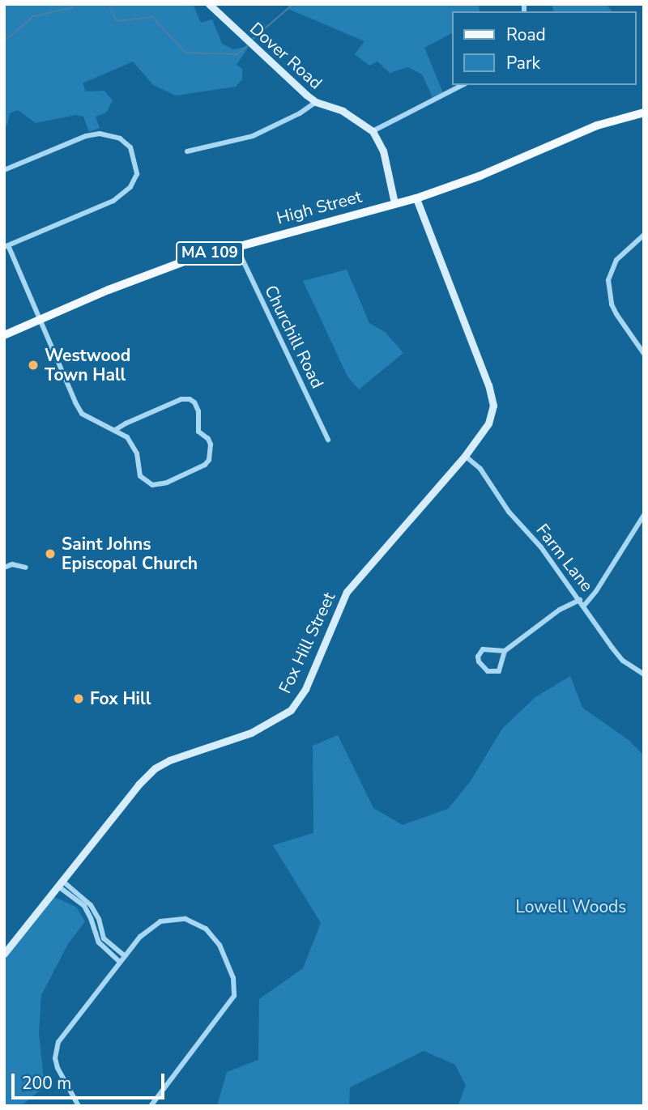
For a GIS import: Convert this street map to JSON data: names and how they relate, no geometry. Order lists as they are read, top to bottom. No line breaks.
{"streets":{"main road":["High Street","MA 109"],"street":["Dover Road","Churchill Road","Farm Lane","Fox Hill Street"]},"crossings":[["High Street","Churchill Road"],["High Street","Fox Hill Street"],["Farm Lane","Fox Hill Street"]],"parks":["Lowell Woods"],"places":["Westwood Town Hall","Saint Johns Episcopal Church","Fox Hill"],"legend":["Road","Park"],"scale_bar":"200 m"}
